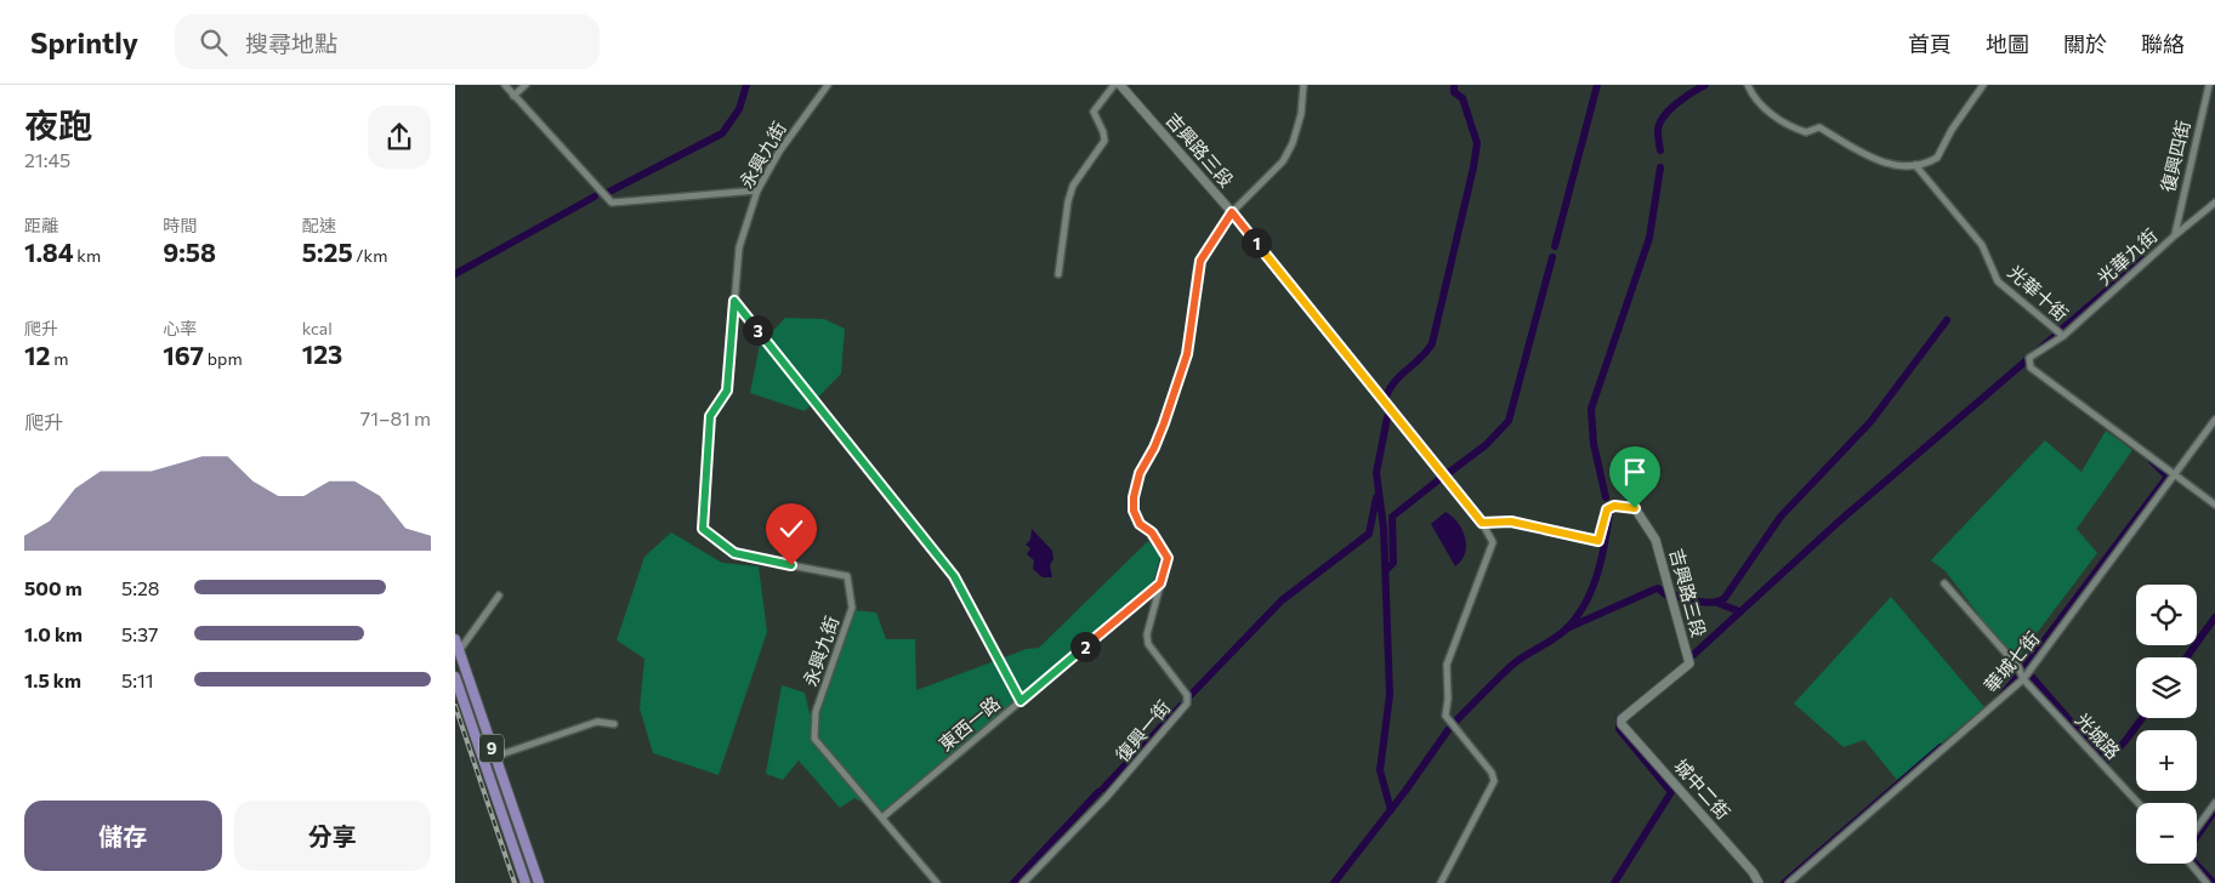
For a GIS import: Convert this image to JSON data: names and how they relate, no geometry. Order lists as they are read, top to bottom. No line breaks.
{"streets":{"main road":["9"],"street":["吉興路三段","永興九街","復興四街","光華九街","光華十街","華城七街","東西一路","復興一街","光城路","城中二街"]},"crossings":[["吉興路三段","復興一街"],["吉興路三段","城中二街"],["永興九街","東西一路"],["復興四街","光華九街"],["光華九街","光華十街"],["光華十街","華城七街"],["華城七街","光城路"],["東西一路","復興一街"]],"page":{"header":"Sprintly","search":"搜尋地點","nav":["首頁","地圖","關於","聯絡"],"heading":["夜跑","21:45"],"stats":[["距離","1.84 km"],["時間","9:58"],["配速","5:25 /km"],["爬升","12 m"],["心率","167 bpm"],["kcal","123"]],"pins":["1","3","2"],"chart":["爬升","71–81 m"],"list":[{"name":"500 m","note":"5:28"},{"name":"1.0 km","note":"5:37"},{"name":"1.5 km","note":"5:11"}],"map_buttons":["+","−"],"buttons":["儲存","分享"]}}
